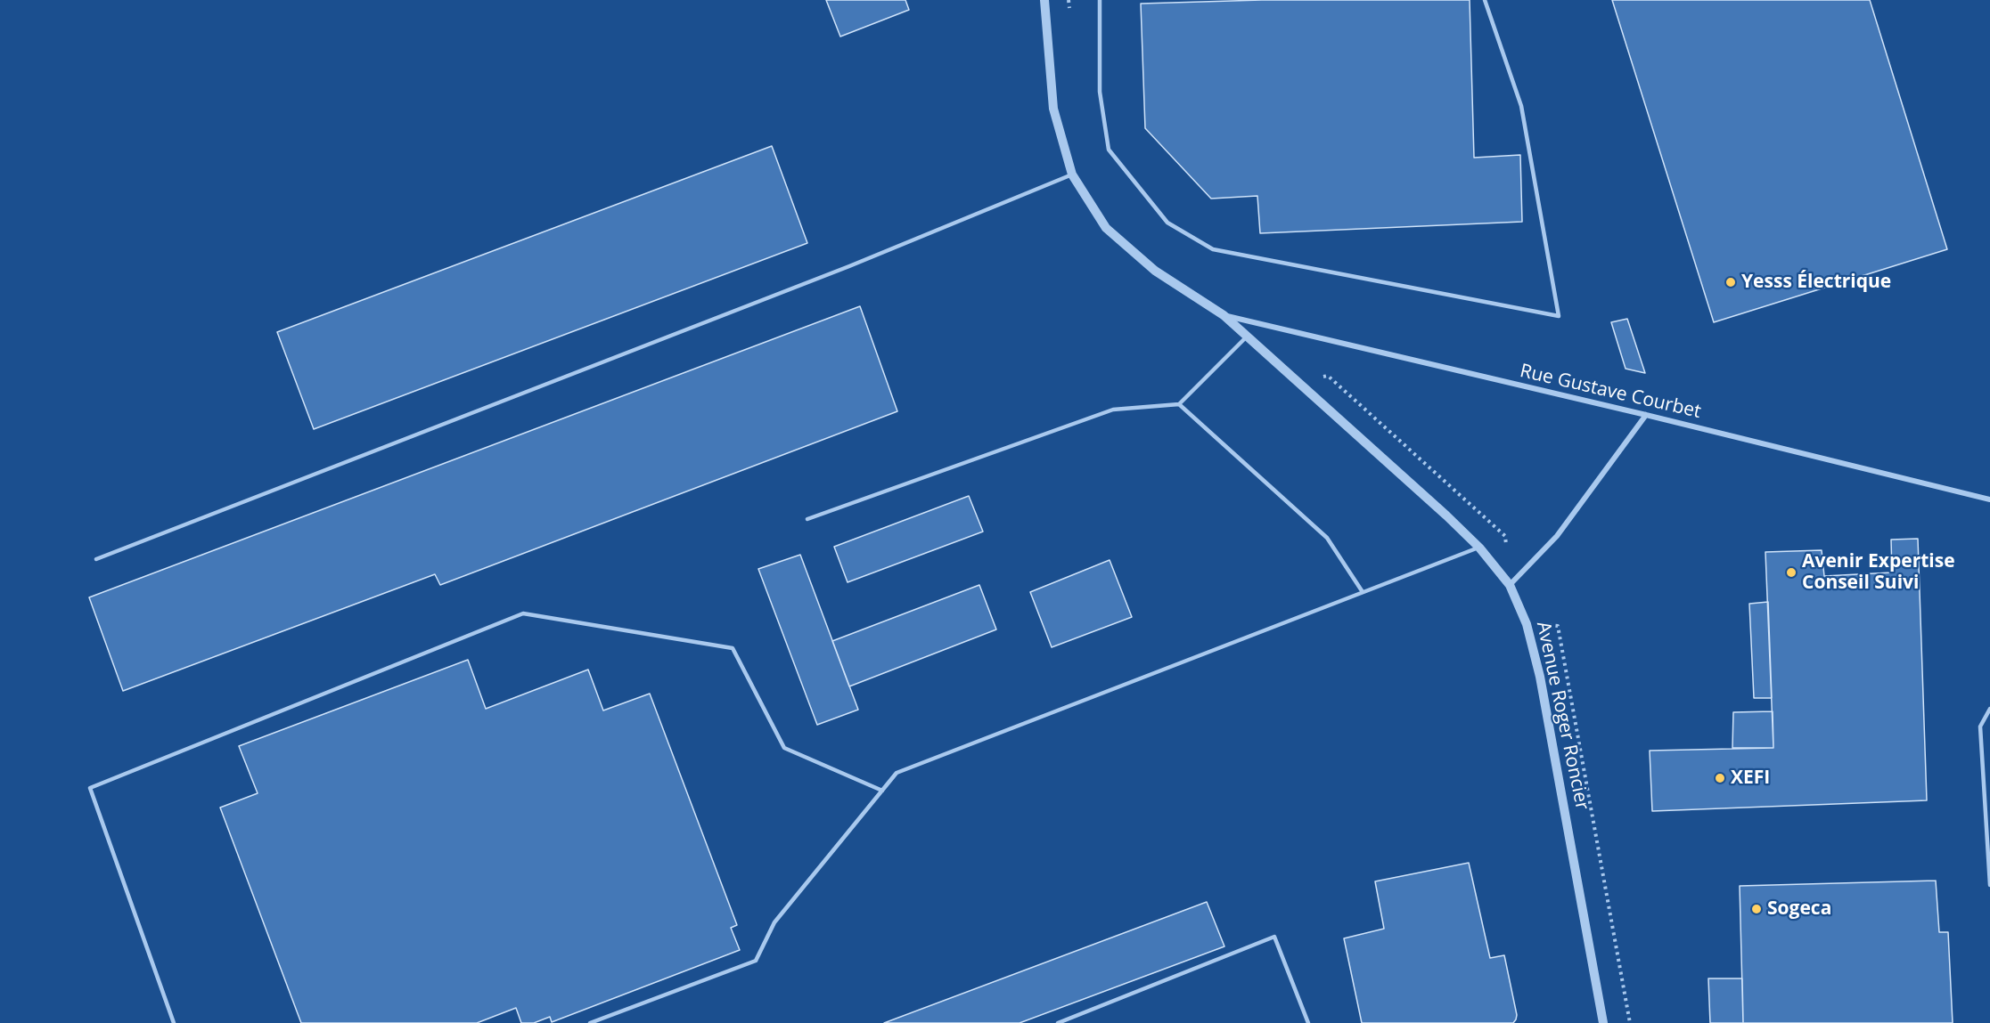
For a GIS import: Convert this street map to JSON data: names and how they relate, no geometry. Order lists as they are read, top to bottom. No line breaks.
{"streets":{"street":["Rue Gustave Courbet","Avenue Roger Roncier"]},"crossings":[["Rue Gustave Courbet","Avenue Roger Roncier"]],"places":["Yesss Électrique","Avenir Expertise Conseil Suivi","XEFI","Sogeca"]}
